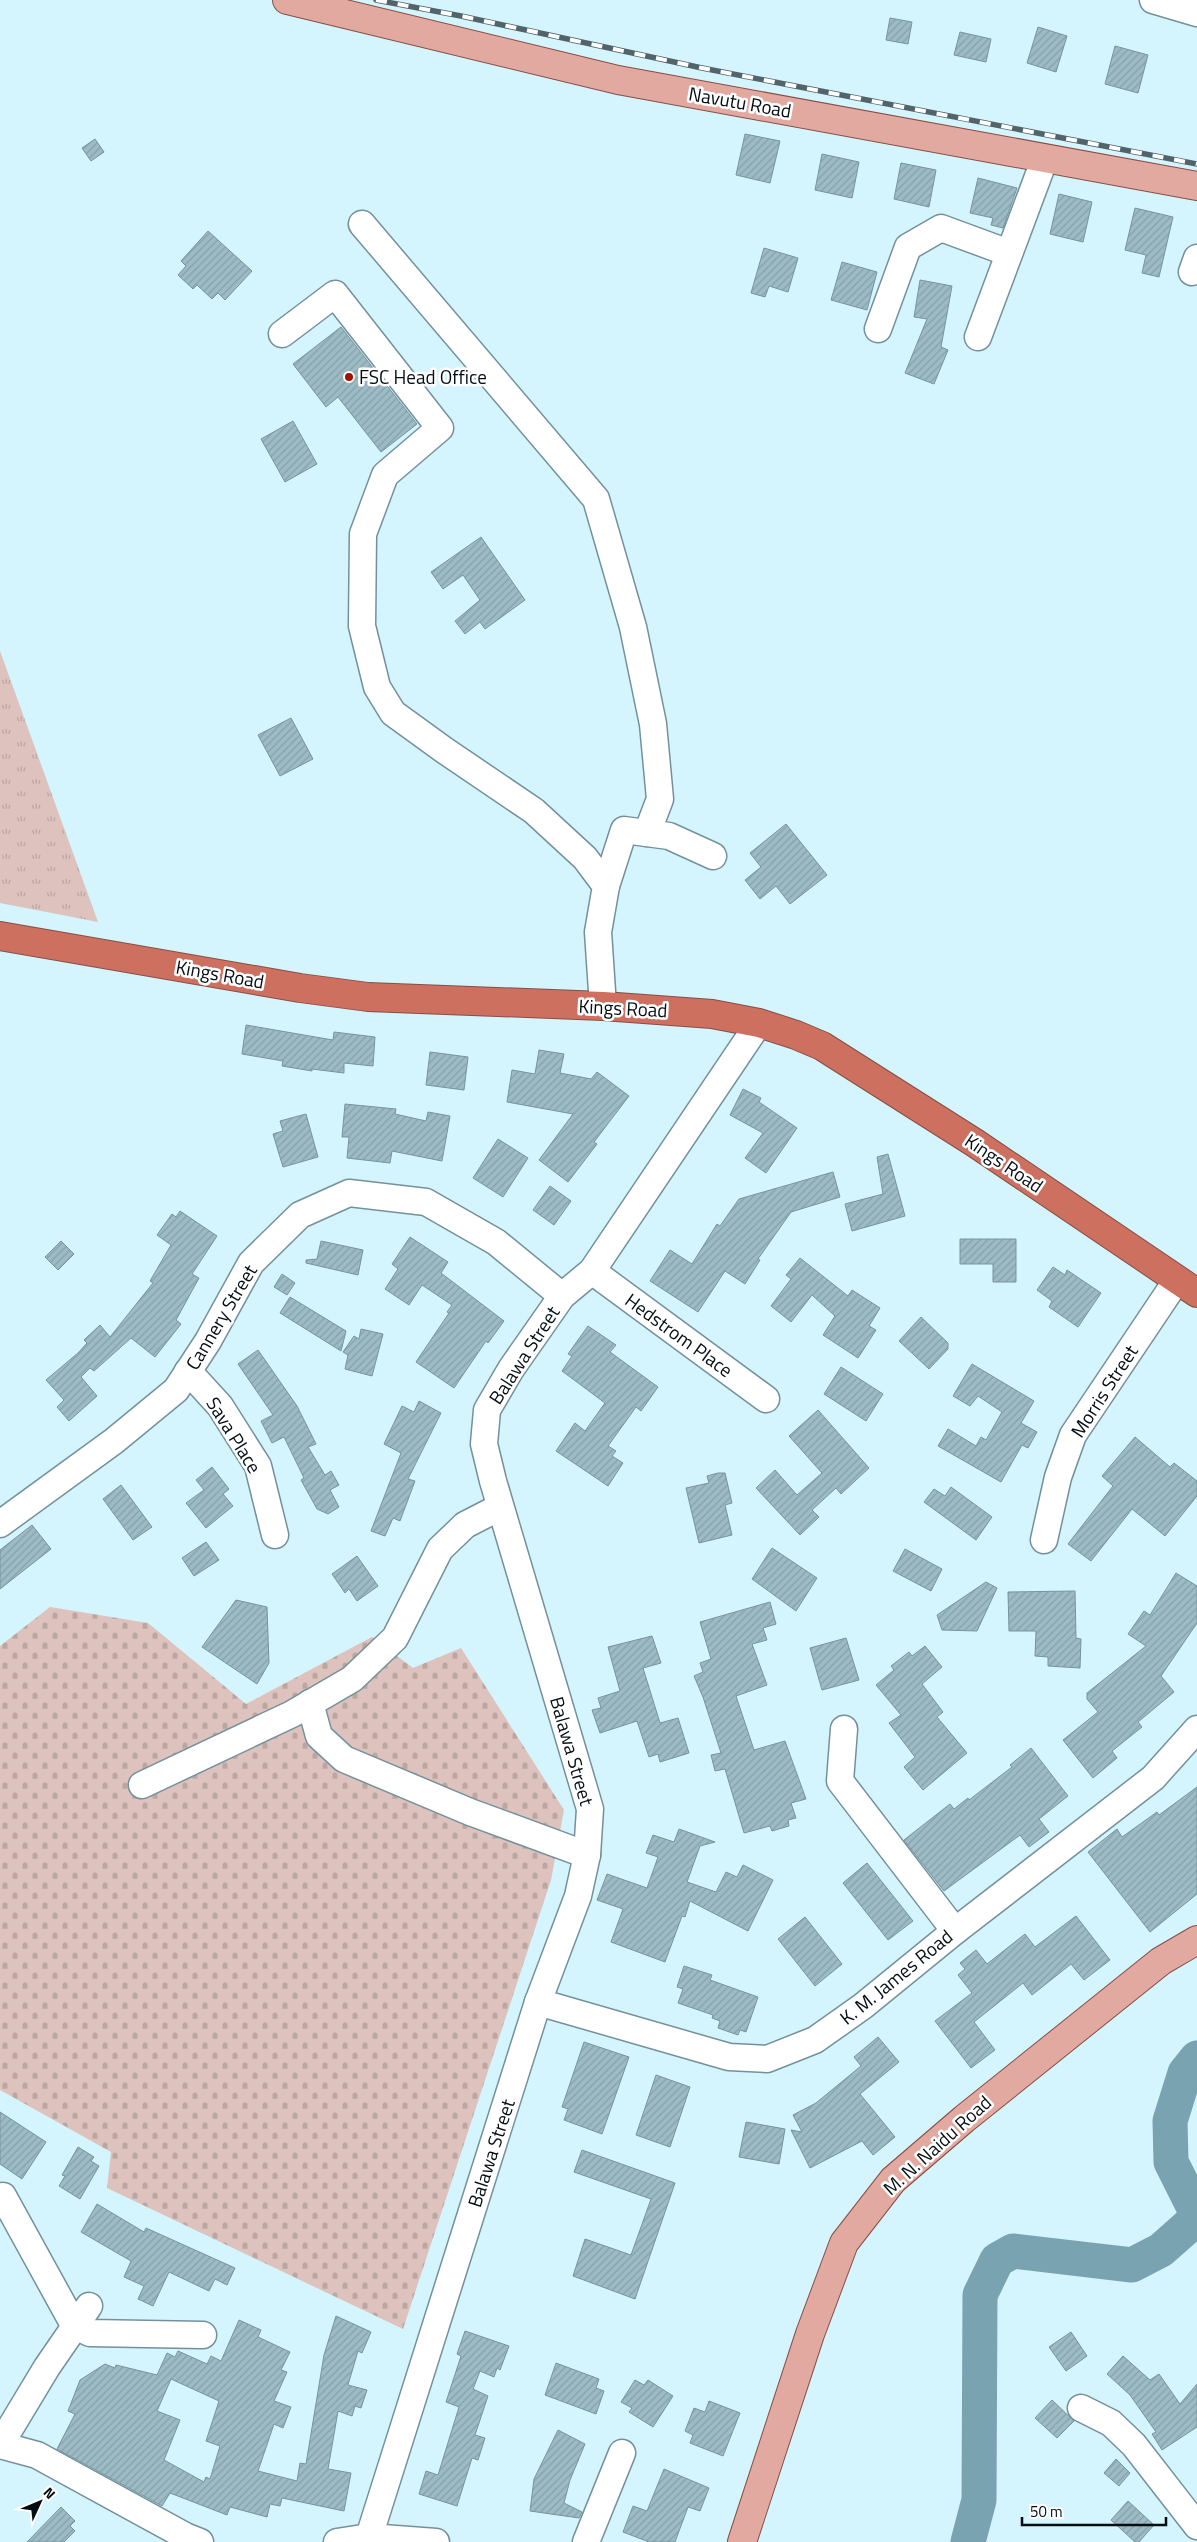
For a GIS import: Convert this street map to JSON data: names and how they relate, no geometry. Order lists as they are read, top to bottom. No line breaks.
{"streets":{"highway":["Kings Road"],"main road":["Navutu Road","M. N. Naidu Road"],"street":["Cannery Street","Hedstrom Place","Balawa Street","Morris Street","Sava Place","K. M. James Road"]},"crossings":[["Kings Road","Balawa Street"],["Kings Road","Morris Street"],["Cannery Street","Balawa Street"],["Cannery Street","Sava Place"],["Hedstrom Place","Balawa Street"],["Balawa Street","K. M. James Road"]],"places":["FSC Head Office"],"scale_bar":"50 m","north":"top right"}
